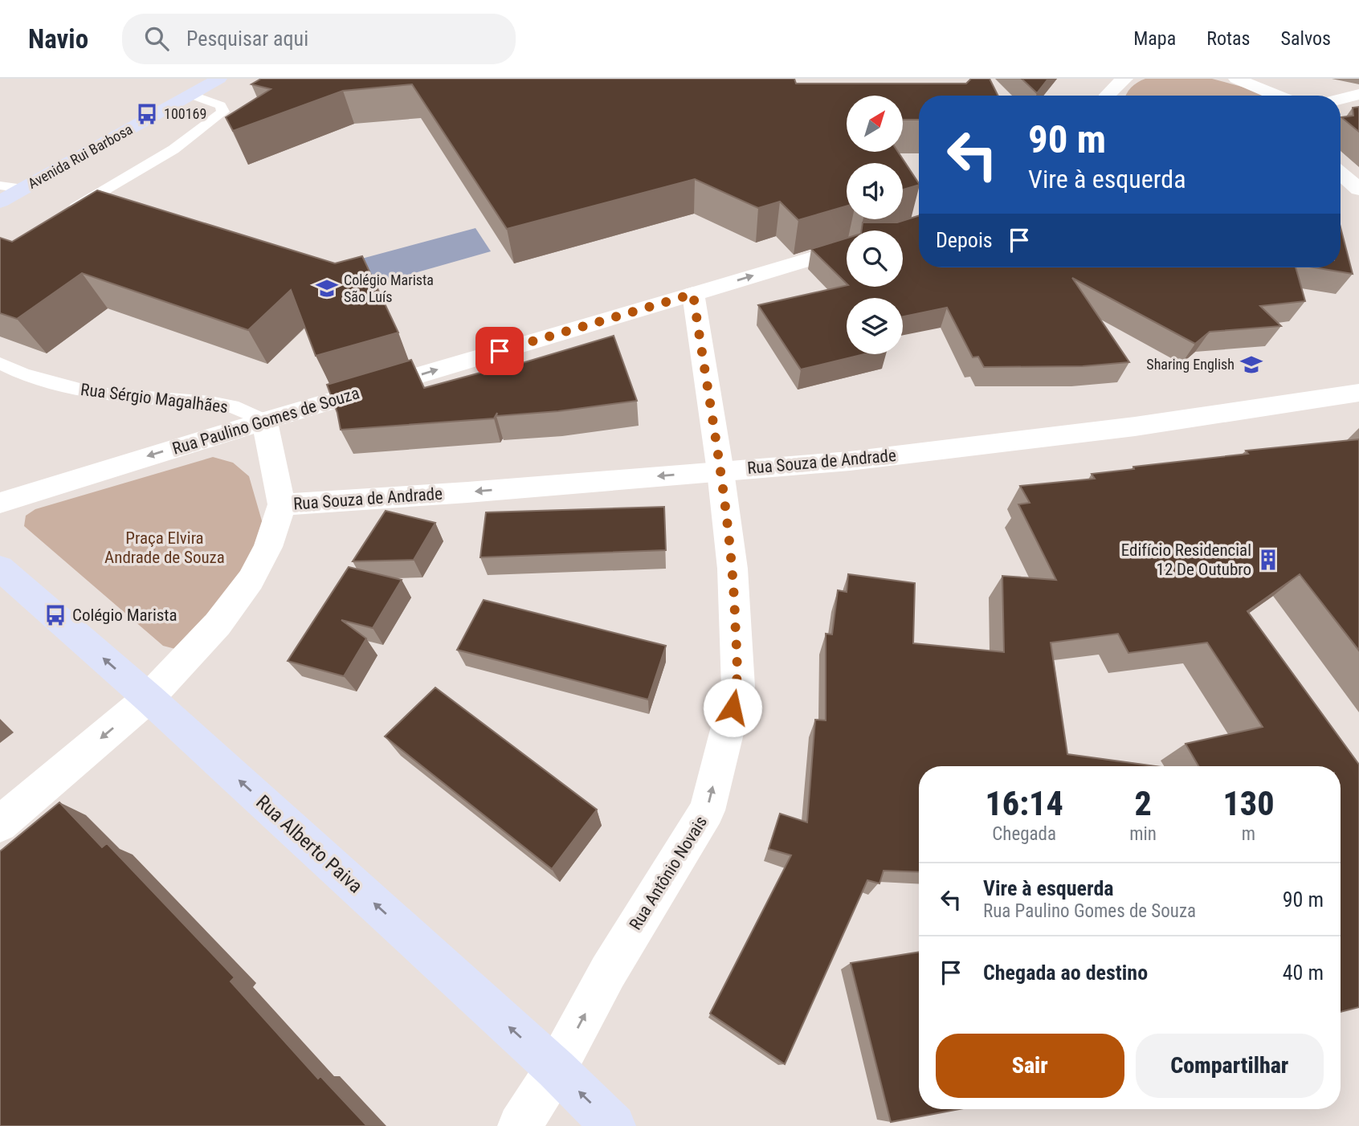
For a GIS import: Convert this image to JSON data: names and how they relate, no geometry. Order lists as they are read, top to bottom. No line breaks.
{"streets":{"main road":["Avenida Rui Barbosa","Rua Alberto Paiva"],"street":["Rua Paulino Gomes de Souza","Rua Souza de Andrade","Rua Antônio Novais"],"lane":["Rua Sérgio Magalhães"]},"crossings":[["Rua Sérgio Magalhães","Rua Paulino Gomes de Souza"],["Rua Paulino Gomes de Souza","Rua Antônio Novais"],["Rua Souza de Andrade","Rua Antônio Novais"],["Rua Alberto Paiva","Rua Antônio Novais"]],"one_way":["Rua Souza de Andrade","Rua Alberto Paiva","Rua Antônio Novais"],"parks":["Praça Elvira Andrade de Souza"],"places":{"bus stop":["100169","Colégio Marista"],"school or university":["Colégio Marista São Luís","Sharing English"],"building":["Edifício Residencial 12 De Outubro"]},"north":"top right","page":{"header":"Navio","search":"Pesquisar aqui","nav":["Mapa","Rotas","Salvos"],"turn":["90 m","Vire à esquerda"],"then":"Depois","eta":["16:14","Chegada","2","min","130","m"],"list":[{"name":"Vire à esquerda","note":"Rua Paulino Gomes de Souza","value":"90 m"},{"name":"Chegada ao destino","value":"40 m"}],"buttons":["Sair","Compartilhar"]}}
